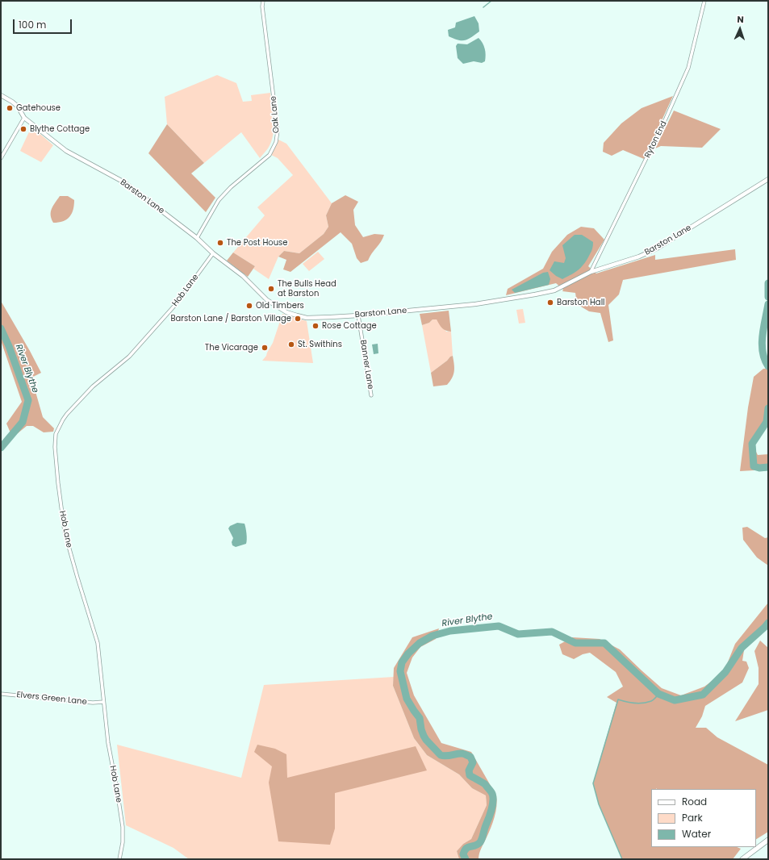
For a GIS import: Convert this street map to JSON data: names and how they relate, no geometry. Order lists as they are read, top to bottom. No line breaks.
{"streets":{"street":["Oak Lane","Ryton End","Barston Lane","Hob Lane","Banner Lane","Elvers Green Lane"]},"crossings":[["Oak Lane","Barston Lane"],["Ryton End","Barston Lane"],["Barston Lane","Hob Lane"],["Barston Lane","Banner Lane"],["Hob Lane","Elvers Green Lane"]],"water":["River Blythe"],"places":["Gatehouse","Blythe Cottage","The Post House","The Bulls Head at Barston","Barston Hall","Old Timbers","Barston Lane / Barston Village","Rose Cottage","St. Swithins","The Vicarage"],"legend":["Road","Park","Water"],"scale_bar":"100 m","north":"top"}
